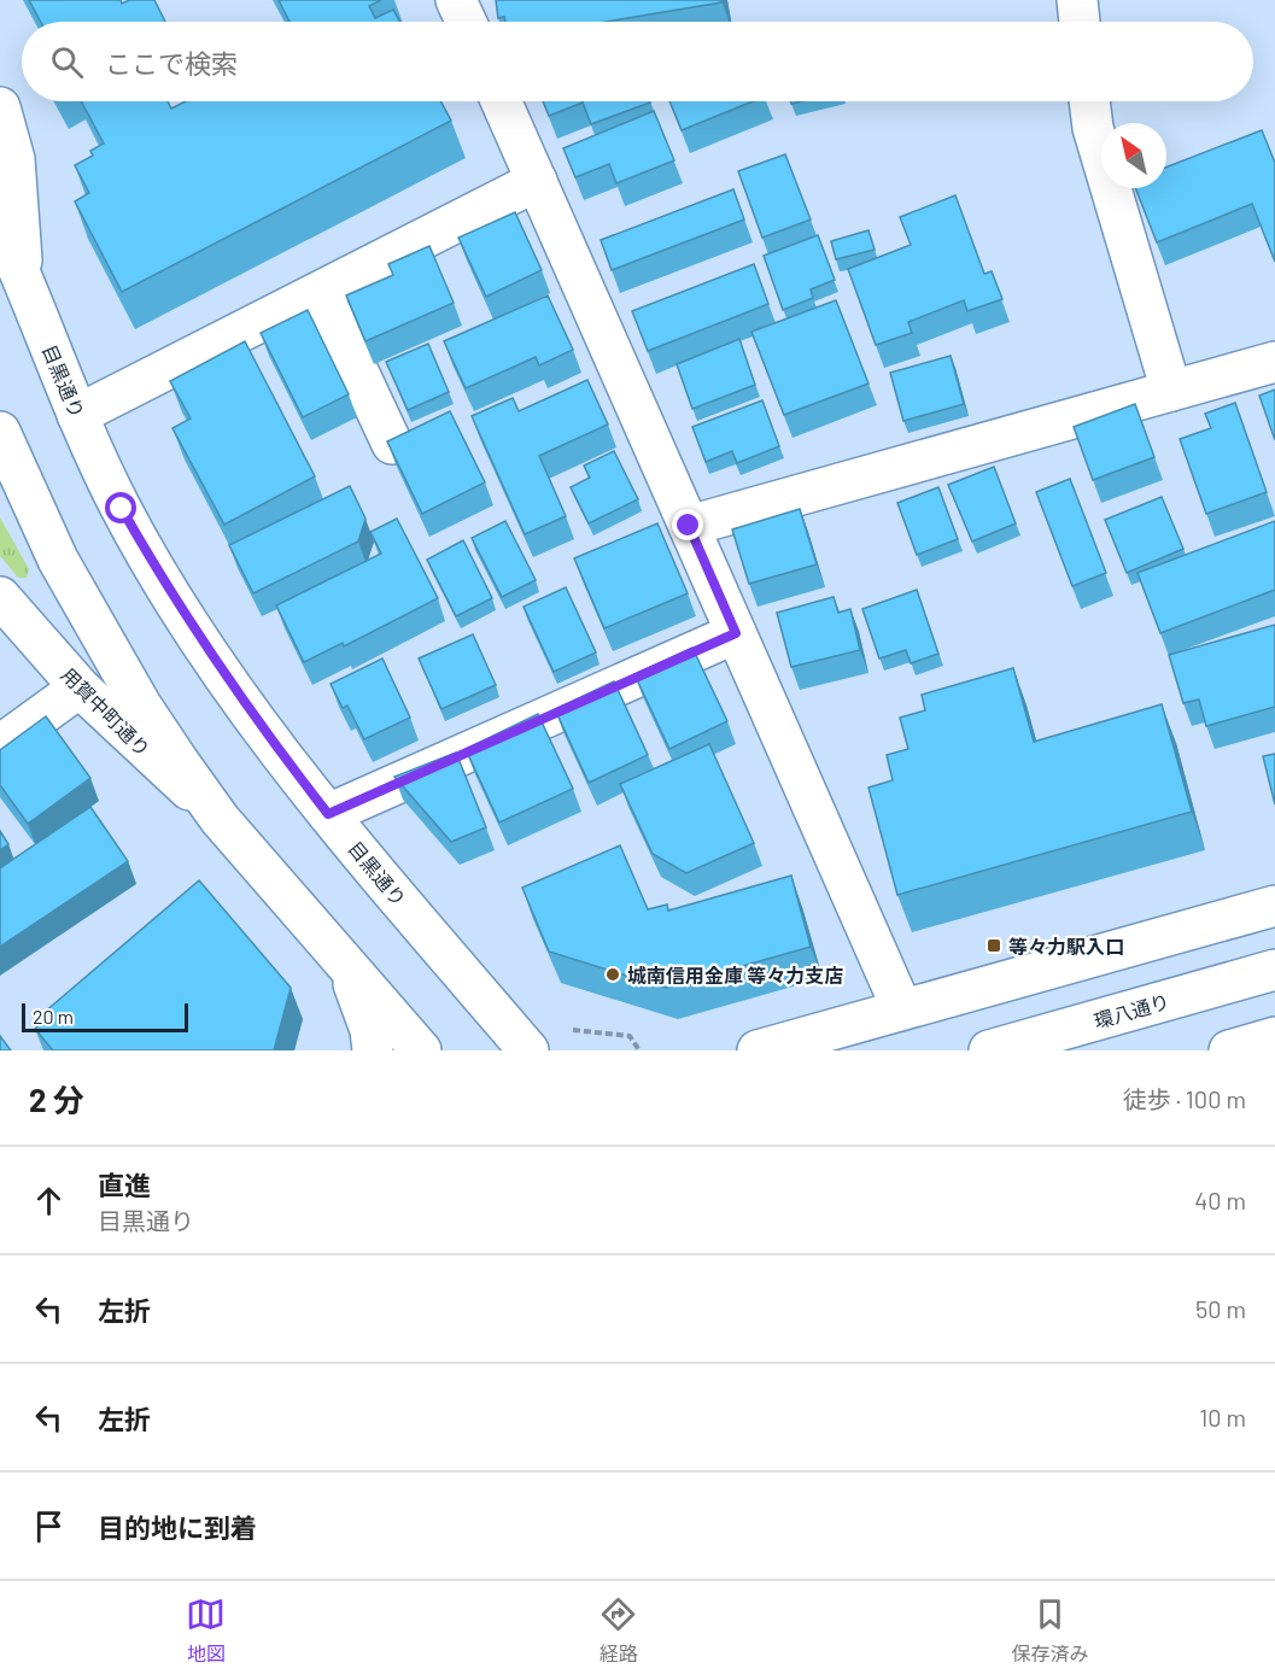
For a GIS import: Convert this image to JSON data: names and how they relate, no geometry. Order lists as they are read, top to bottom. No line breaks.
{"streets":{"main road":["目黒通り","用賀中町通り","環八通り"]},"places":{"transit":["等々力駅入口"],"other":["城南信用金庫 等々力支店"]},"scale_bar":"20 m","north":"top left","page":{"search":"ここで検索","scale":"20 m","heading":["2 分","徒歩 · 100 m"],"list":[["直進","目黒通り","40 m"],["左折","50 m"],["左折","10 m"],"目的地に到着"],"nav":["地図","経路","保存済み"]}}
